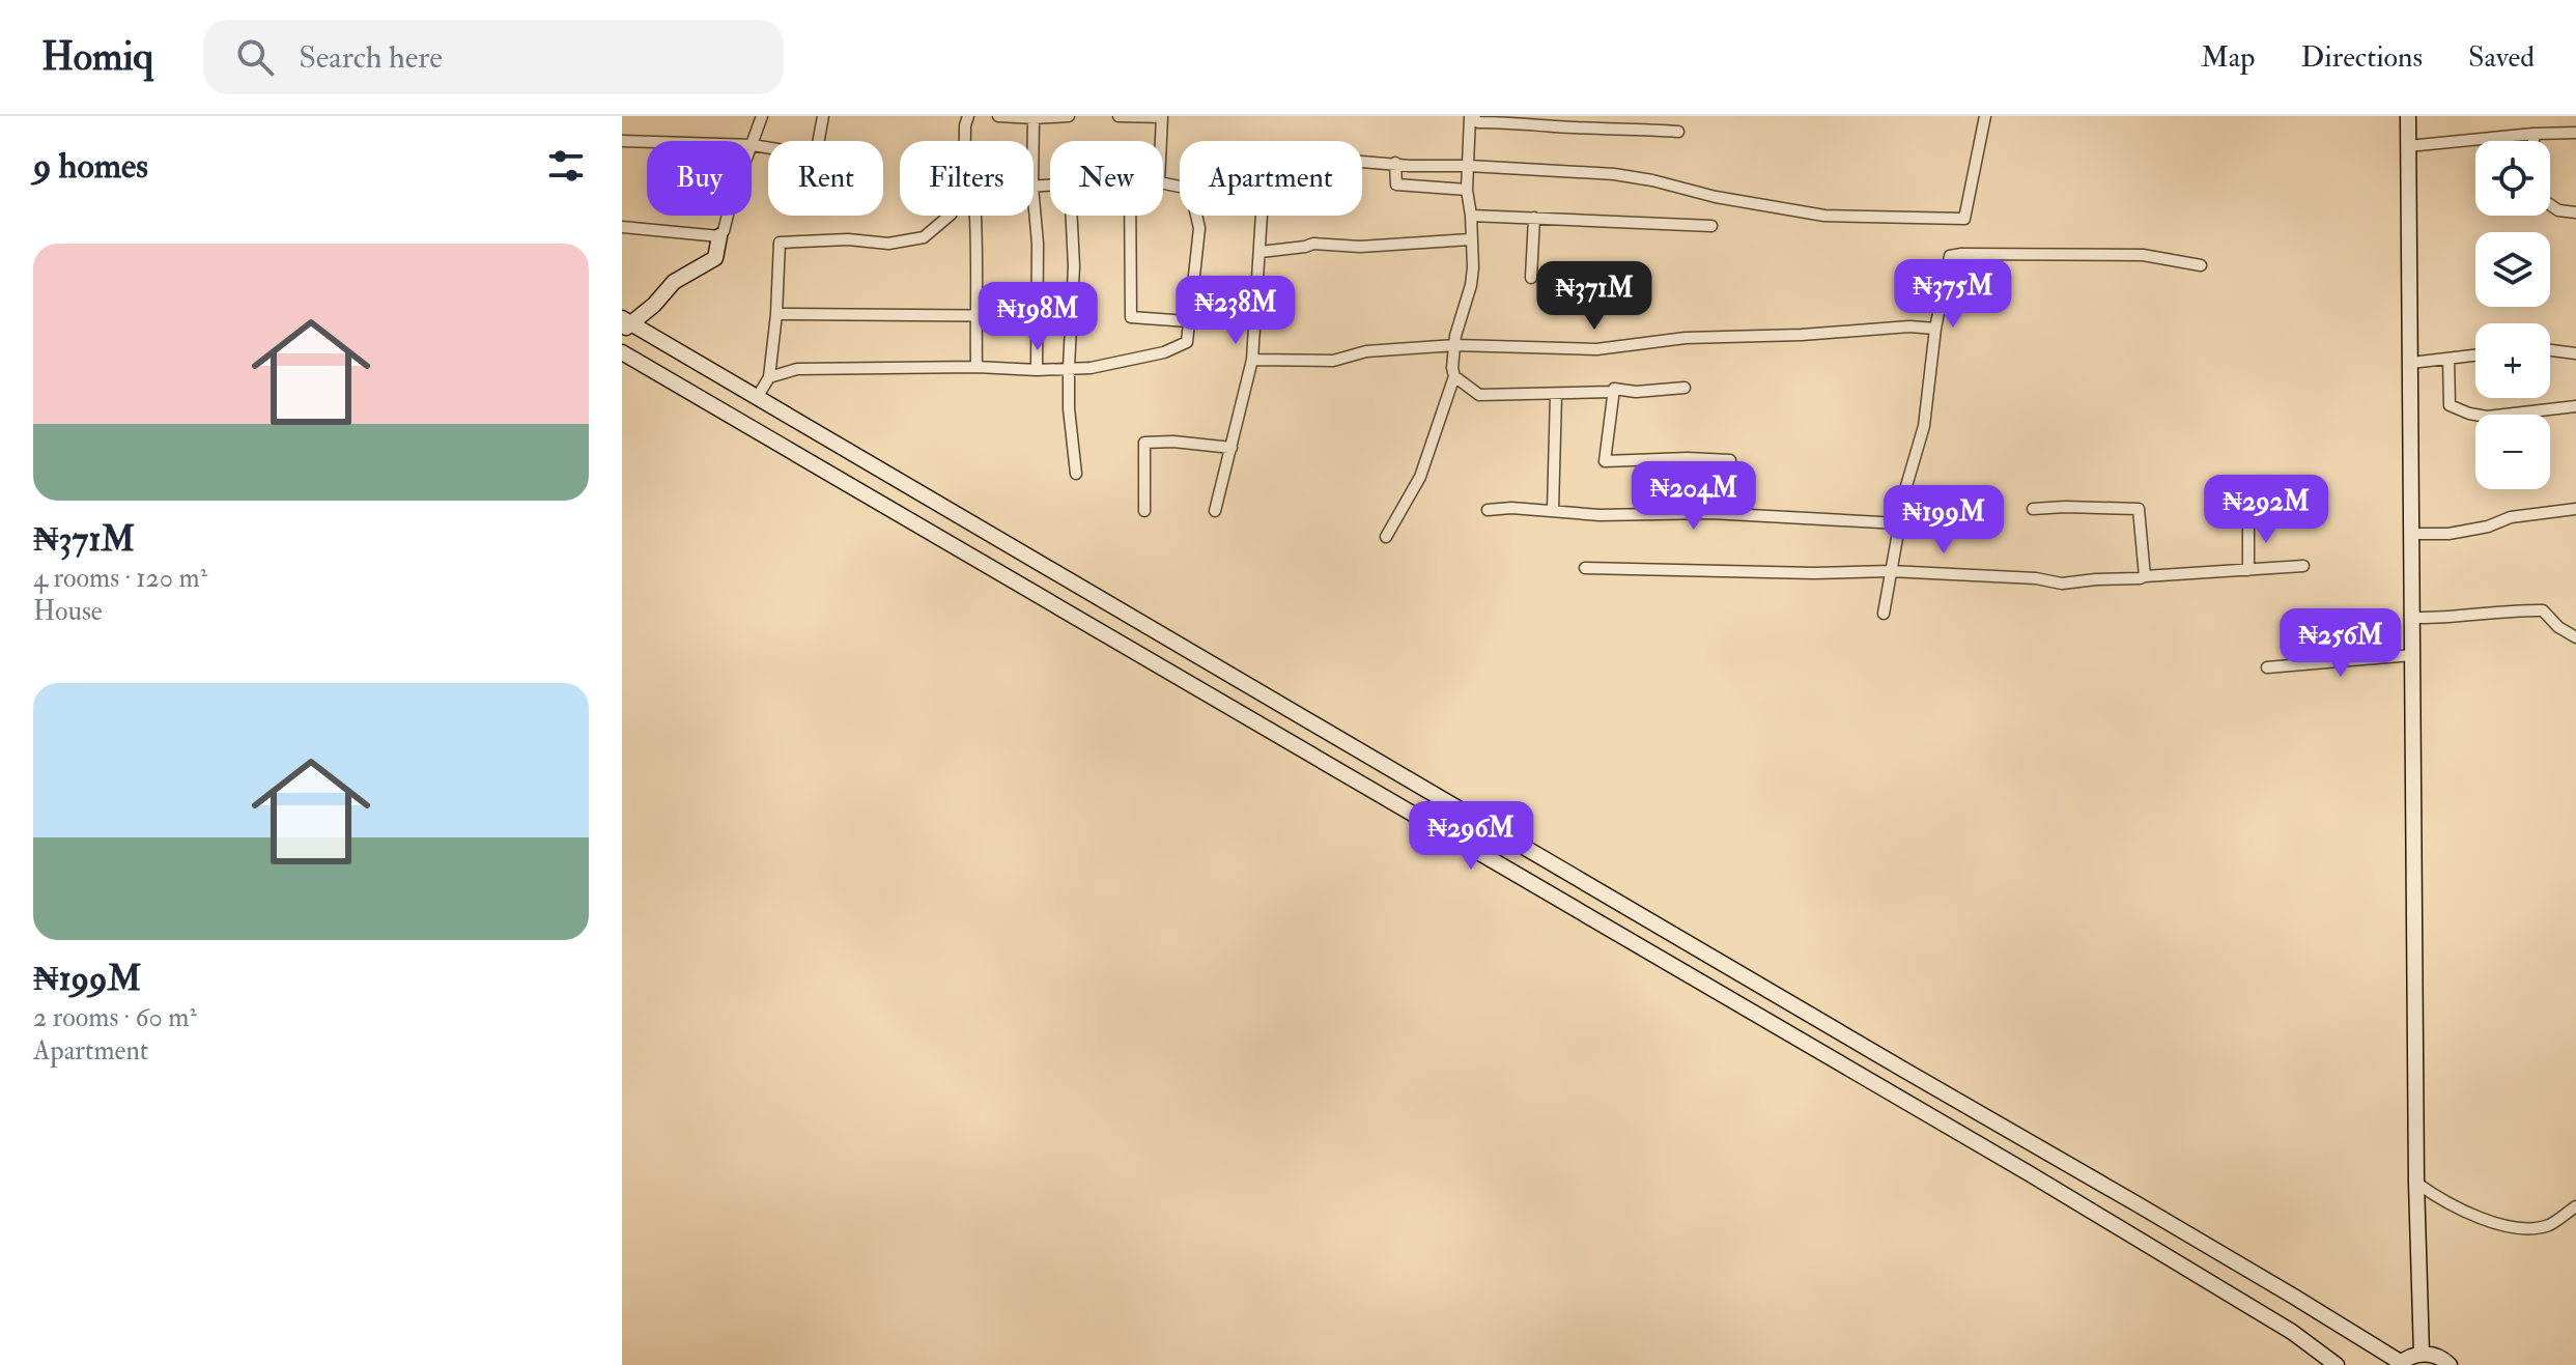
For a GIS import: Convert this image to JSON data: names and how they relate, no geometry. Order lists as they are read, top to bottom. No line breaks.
{"page":{"header":"Homiq","search":"Search here","nav":["Map","Directions","Saved"],"heading":"9 homes","map_buttons":["+","−"],"chip":["Buy","Rent","Filters","New","Apartment"],"list":[{"name":"₦371M","note":"4 rooms · 120 m² · House"},{"name":"₦199M","note":"2 rooms · 60 m² · Apartment"}],"price":["₦375M","₦371M","₦238M","₦198M","₦204M","₦292M","₦199M","₦256M","₦296M"]}}
